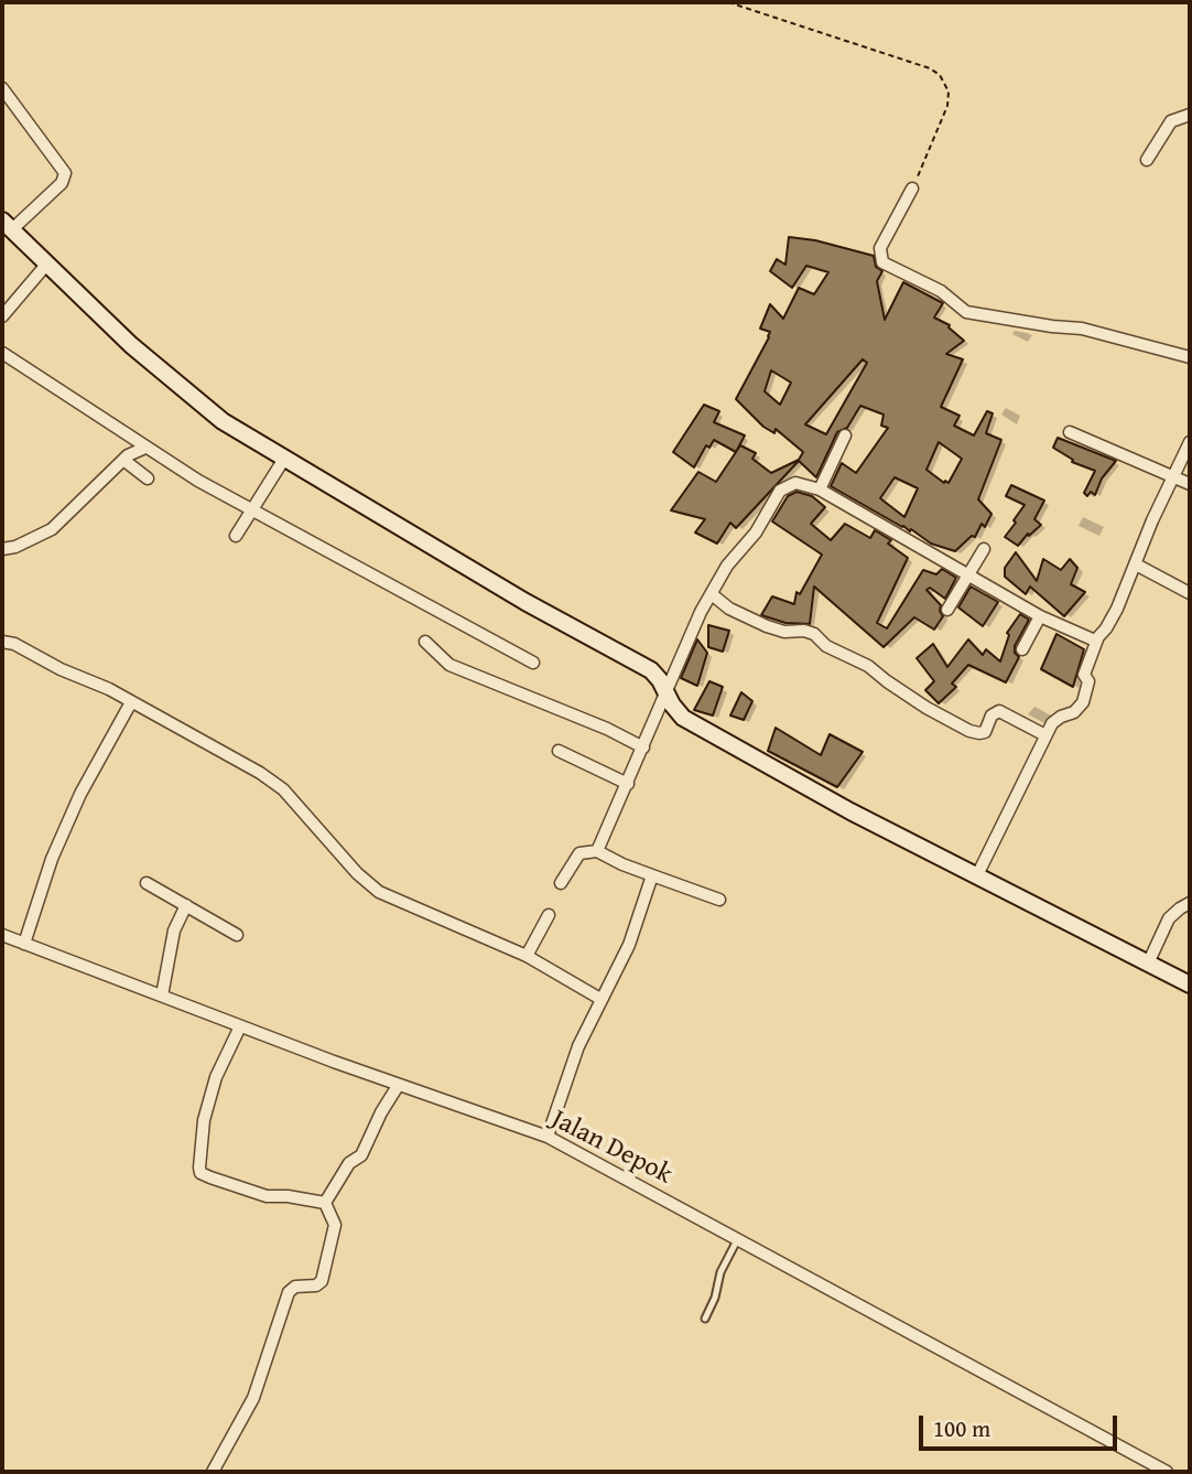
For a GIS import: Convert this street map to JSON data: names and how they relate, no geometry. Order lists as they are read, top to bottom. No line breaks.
{"streets":{"street":["Jalan Depok"]},"scale_bar":"100 m"}
